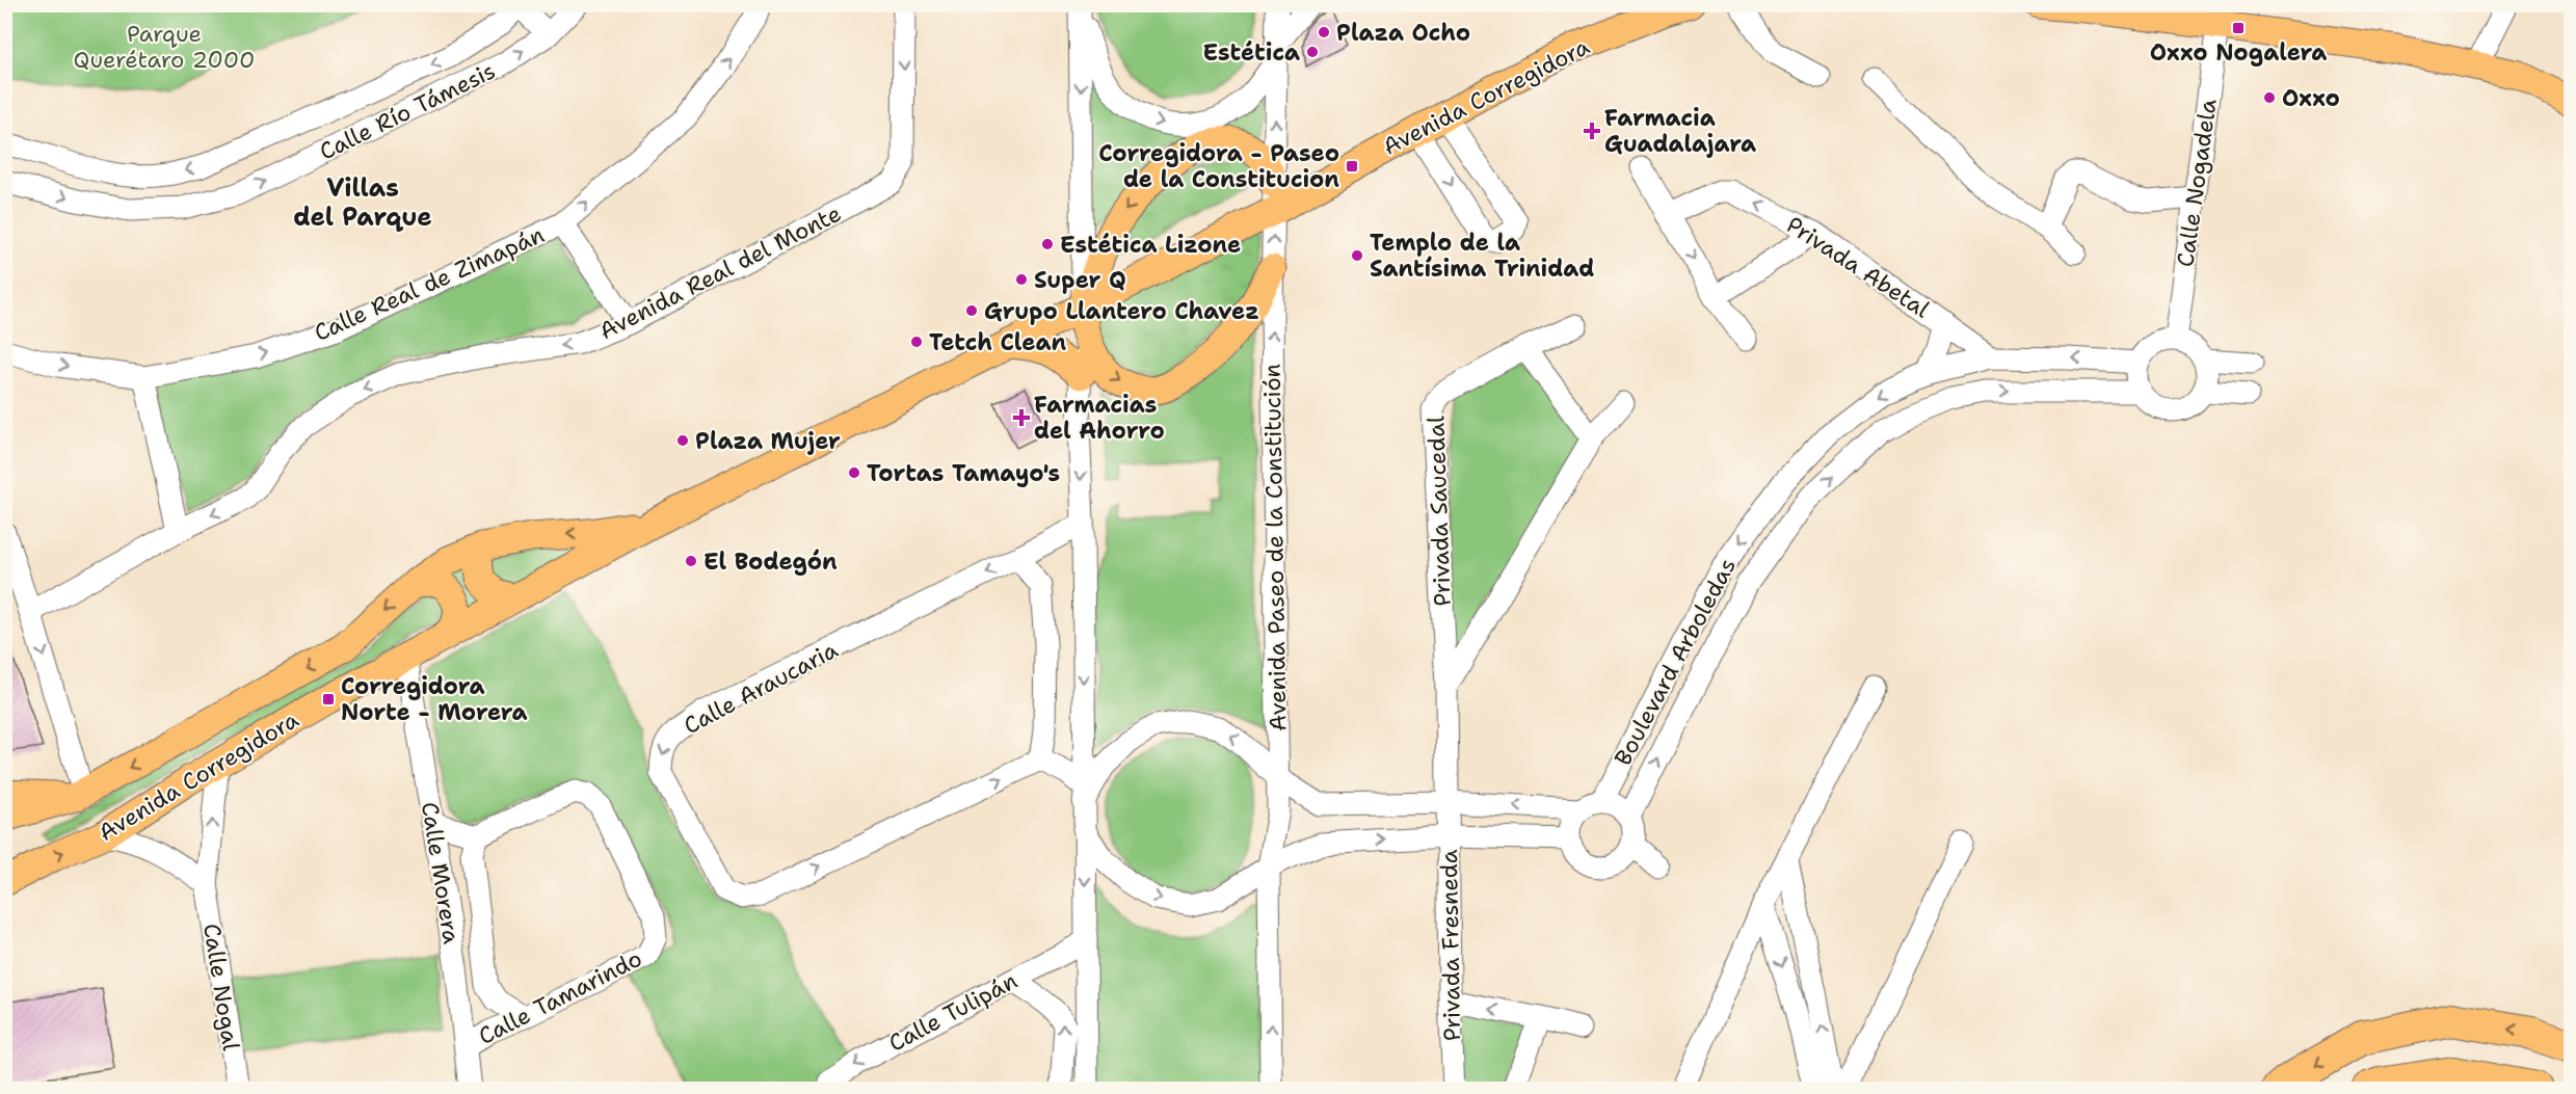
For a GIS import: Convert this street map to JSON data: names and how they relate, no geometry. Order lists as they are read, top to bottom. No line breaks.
{"streets":{"main road":["Avenida Corregidora"],"street":["Calle Río Támesis","Calle Nogadela","Privada Abetal","Avenida Real del Monte","Calle Real de Zimapán","Privada Saucedal","Avenida Paseo de la Constitución","Boulevard Arboledas","Calle Araucaria","Calle Morera","Privada Fresneda","Calle Nogal","Calle Tamarindo","Calle Tulipán"]},"crossings":[["Avenida Corregidora","Avenida Paseo de la Constitución"],["Avenida Corregidora","Calle Morera"],["Avenida Corregidora","Calle Nogal"],["Calle Nogadela","Boulevard Arboledas"],["Privada Abetal","Boulevard Arboledas"],["Privada Saucedal","Privada Fresneda"],["Calle Morera","Calle Tamarindo"]],"one_way":["Privada Abetal","Avenida Real del Monte","Calle Real de Zimapán","Calle Tulipán"],"districts":["Villas del Parque"],"parks":["Parque Querétaro 2000"],"places":{"transit":["Oxxo Nogalera","Corregidora - Paseo de la Constitucion","Corregidora Norte - Morera"],"other":["Plaza Ocho","Estética","Oxxo","Estética Lizone","Templo de la Santísima Trinidad","Super Q","Grupo Llantero Chavez","Tetch Clean","Plaza Mujer","Tortas Tamayo's","El Bodegón"],"health":["Farmacia Guadalajara","Farmacias del Ahorro"]}}
